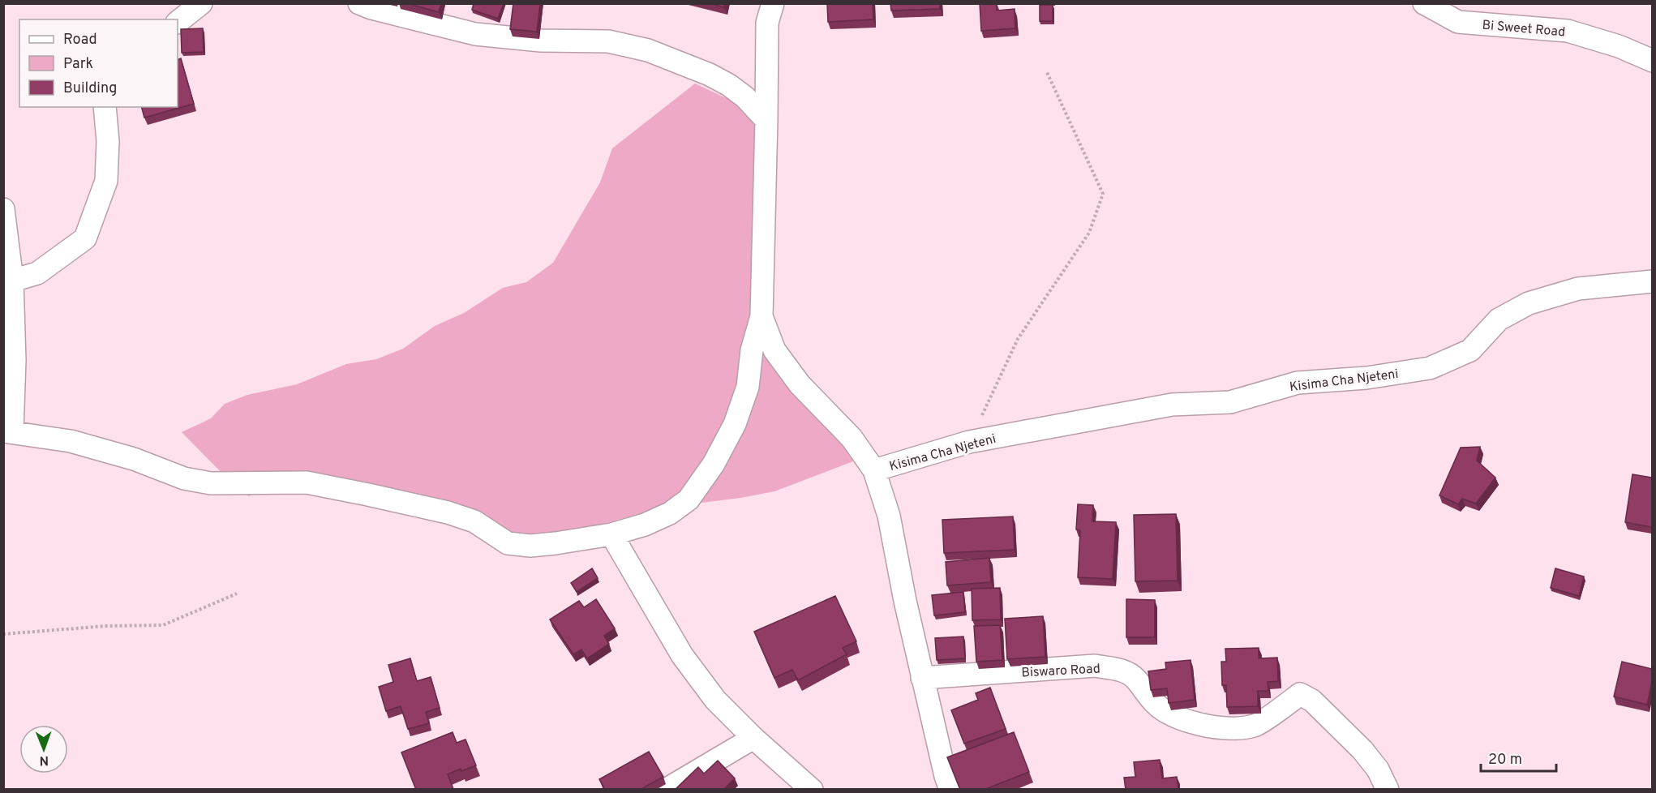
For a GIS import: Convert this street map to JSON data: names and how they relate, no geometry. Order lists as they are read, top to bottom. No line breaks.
{"streets":{"street":["Bi Sweet Road","Kisima Cha Njeteni","Biswaro Road"]},"legend":["Road","Park","Building"],"scale_bar":"20 m","north":"bottom"}
